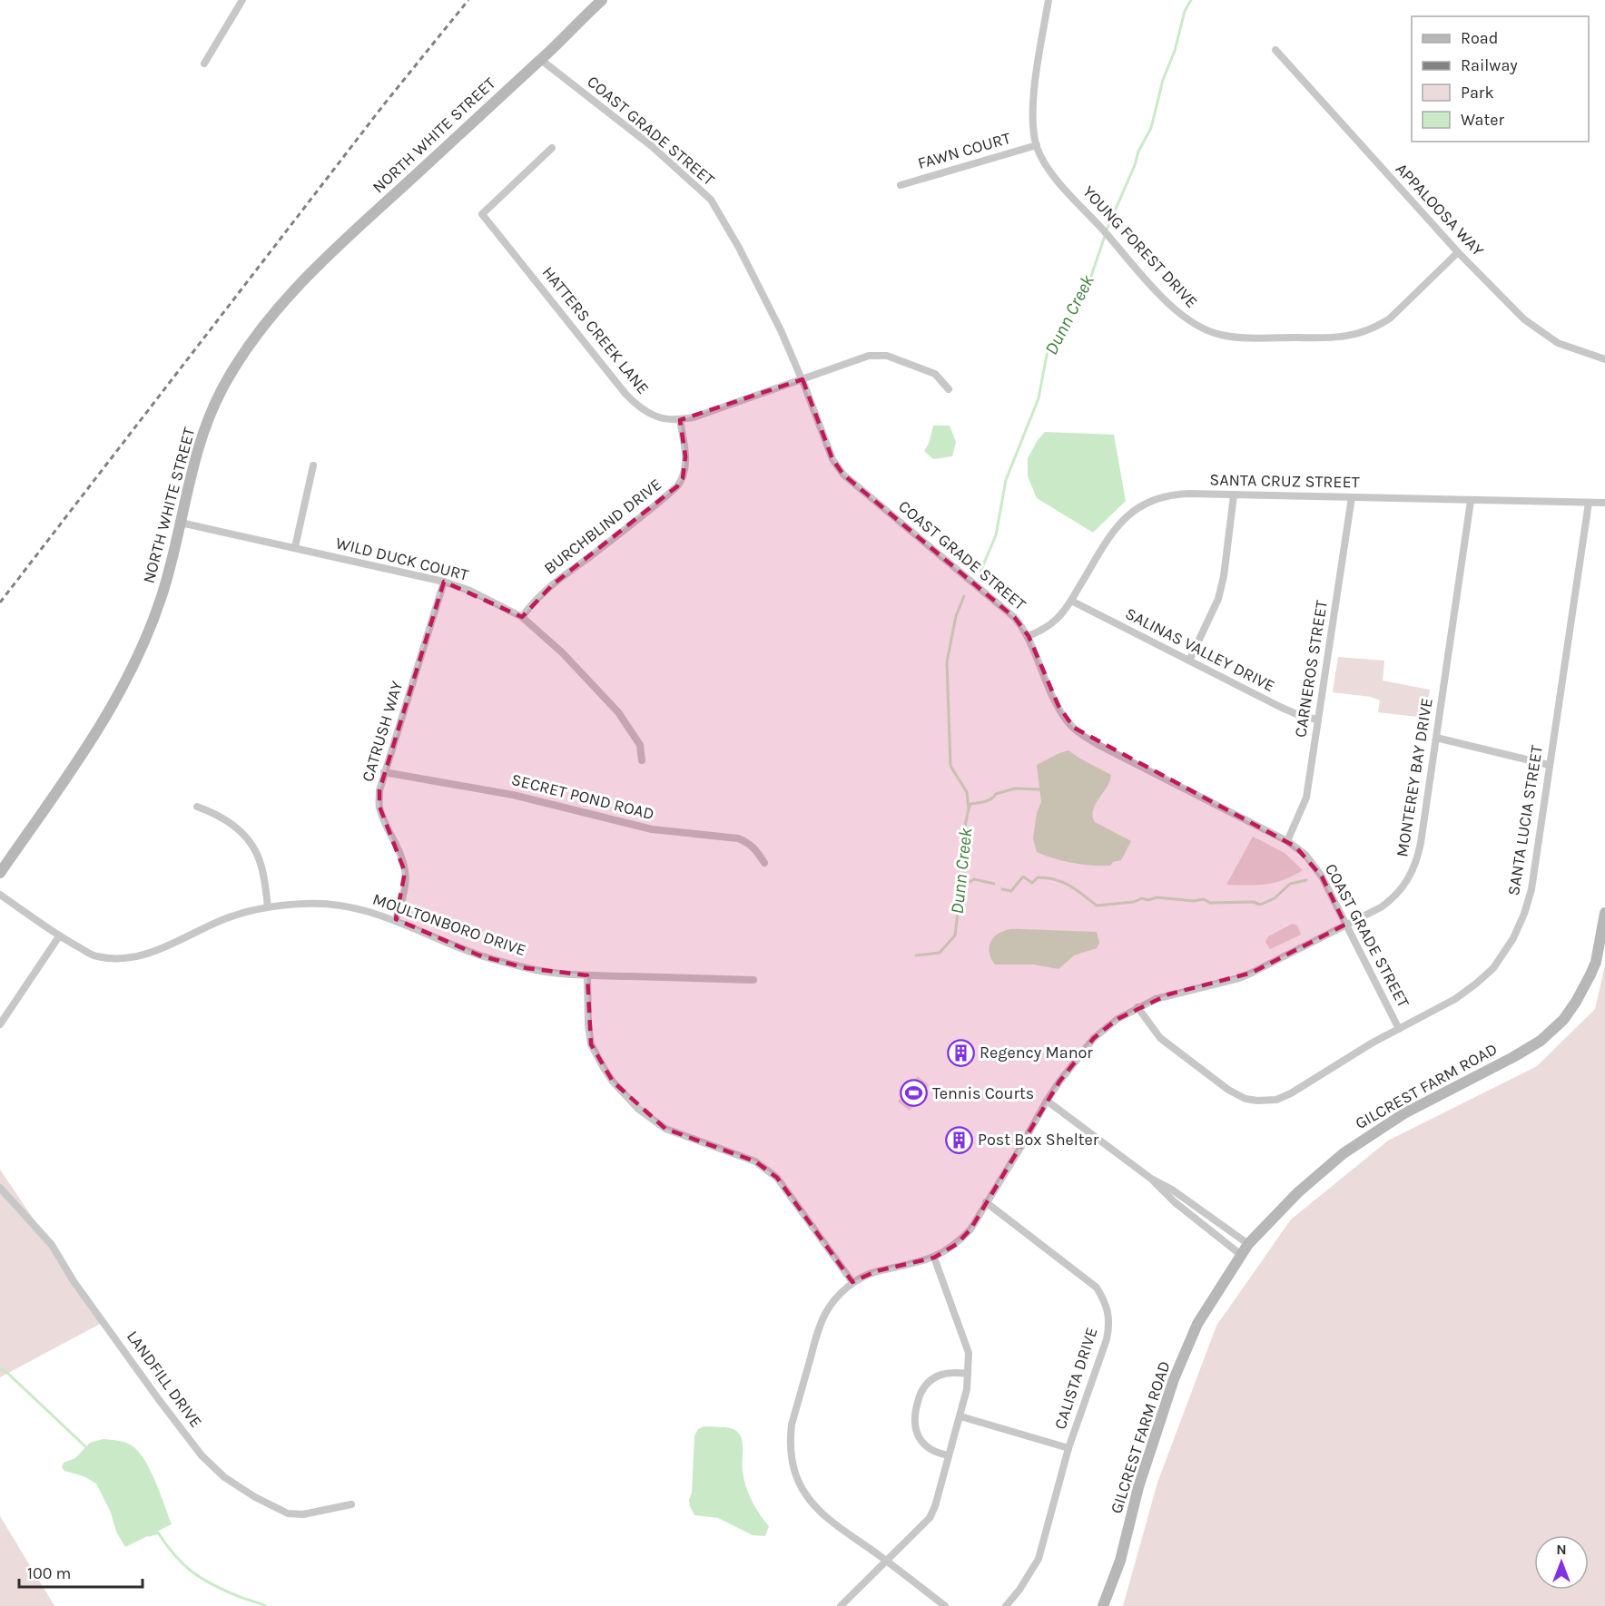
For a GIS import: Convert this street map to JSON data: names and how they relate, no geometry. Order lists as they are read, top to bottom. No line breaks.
{"streets":{"main road":["NORTH WHITE STREET","GILCREST FARM ROAD"],"street":["COAST GRADE STREET","FAWN COURT","APPALOOSA WAY","YOUNG FOREST DRIVE","HATTERS CREEK LANE","SANTA CRUZ STREET","BURCHBLIND DRIVE","WILD DUCK COURT","SALINAS VALLEY DRIVE","CARNEROS STREET","CATRUSH WAY","MONTEREY BAY DRIVE","SECRET POND ROAD","SANTA LUCIA STREET","MOULTONBORO DRIVE","CALISTA DRIVE","LANDFILL DRIVE"]},"crossings":[["COAST GRADE STREET","NORTH WHITE STREET"],["COAST GRADE STREET","HATTERS CREEK LANE"],["COAST GRADE STREET","SANTA CRUZ STREET"],["COAST GRADE STREET","CARNEROS STREET"],["COAST GRADE STREET","MONTEREY BAY DRIVE"],["COAST GRADE STREET","SANTA LUCIA STREET"],["NORTH WHITE STREET","WILD DUCK COURT"],["FAWN COURT","YOUNG FOREST DRIVE"],["APPALOOSA WAY","YOUNG FOREST DRIVE"],["HATTERS CREEK LANE","BURCHBLIND DRIVE"],["SANTA CRUZ STREET","SALINAS VALLEY DRIVE"],["SANTA CRUZ STREET","CARNEROS STREET"],["SANTA CRUZ STREET","MONTEREY BAY DRIVE"],["SANTA CRUZ STREET","SANTA LUCIA STREET"],["BURCHBLIND DRIVE","WILD DUCK COURT"],["WILD DUCK COURT","CATRUSH WAY"],["SALINAS VALLEY DRIVE","CARNEROS STREET"],["CATRUSH WAY","SECRET POND ROAD"],["CATRUSH WAY","MOULTONBORO DRIVE"],["MONTEREY BAY DRIVE","SANTA LUCIA STREET"],["MONTEREY BAY DRIVE","CALISTA DRIVE"]],"water":["Dunn Creek"],"places":{"building":["Regency Manor","Post Box Shelter"],"sports":["Tennis Courts"]},"legend":["Road","Railway","Park","Water"],"scale_bar":"100 m","north":"top"}
